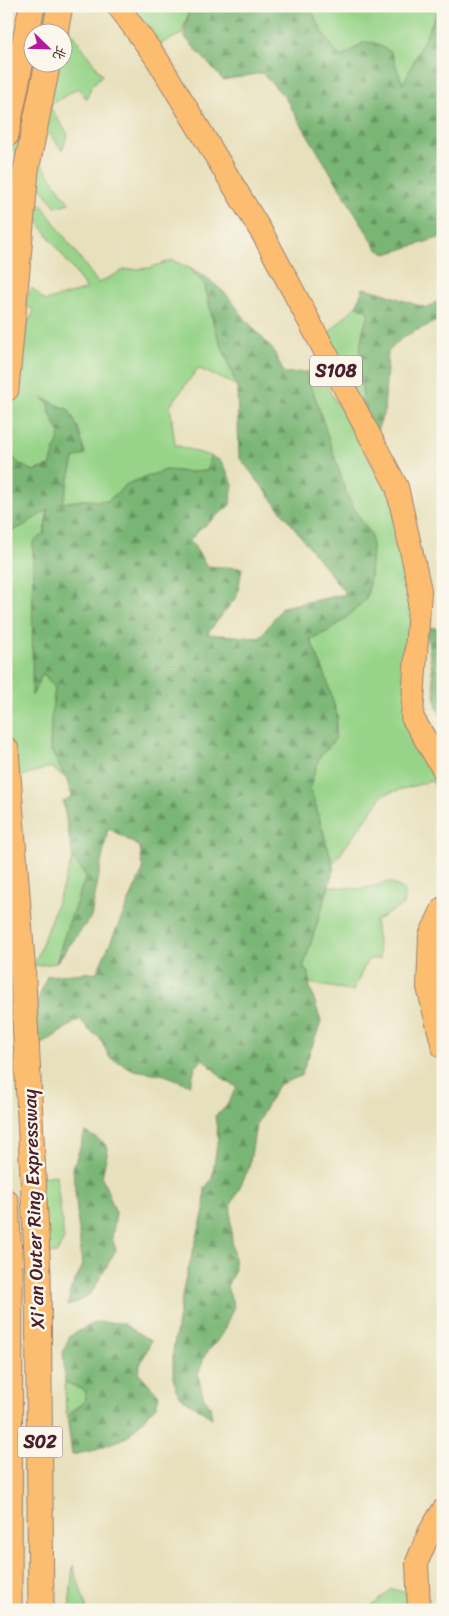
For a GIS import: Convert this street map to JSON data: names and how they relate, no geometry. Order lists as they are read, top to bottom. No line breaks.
{"streets":{"highway":["Xi'an Outer Ring Expressway","S02"],"main road":["S108"]},"north":"bottom right"}
